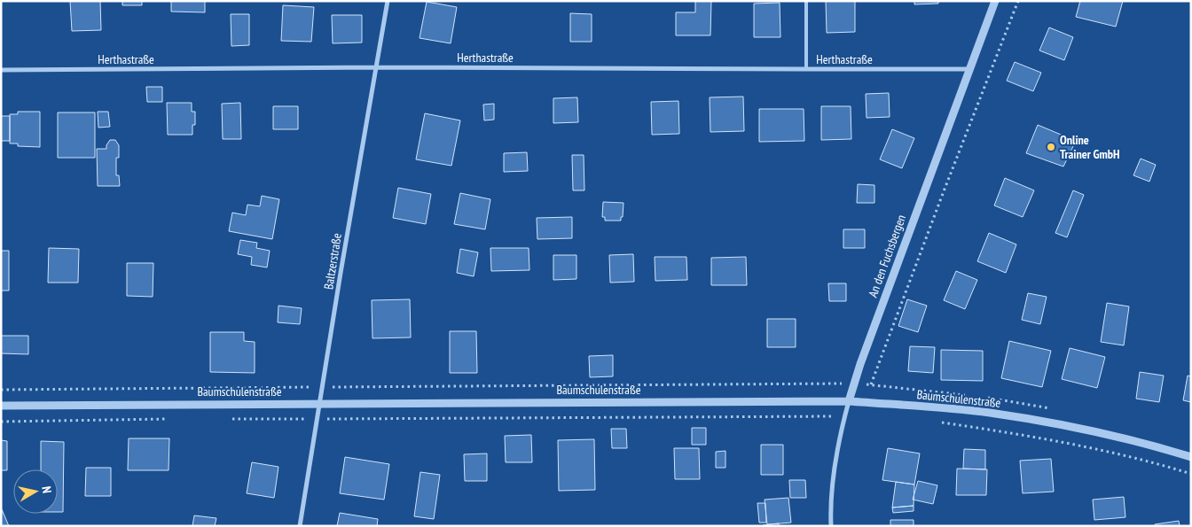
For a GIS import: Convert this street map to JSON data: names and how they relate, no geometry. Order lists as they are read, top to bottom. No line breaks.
{"streets":{"street":["Herthastraße","An den Fuchsbergen","Baltzerstraße","Baumschulenstraße"]},"crossings":[["Herthastraße","An den Fuchsbergen"],["Herthastraße","Baltzerstraße"],["An den Fuchsbergen","Baumschulenstraße"],["Baltzerstraße","Baumschulenstraße"]],"places":["Online Trainer GmbH"],"north":"right"}
